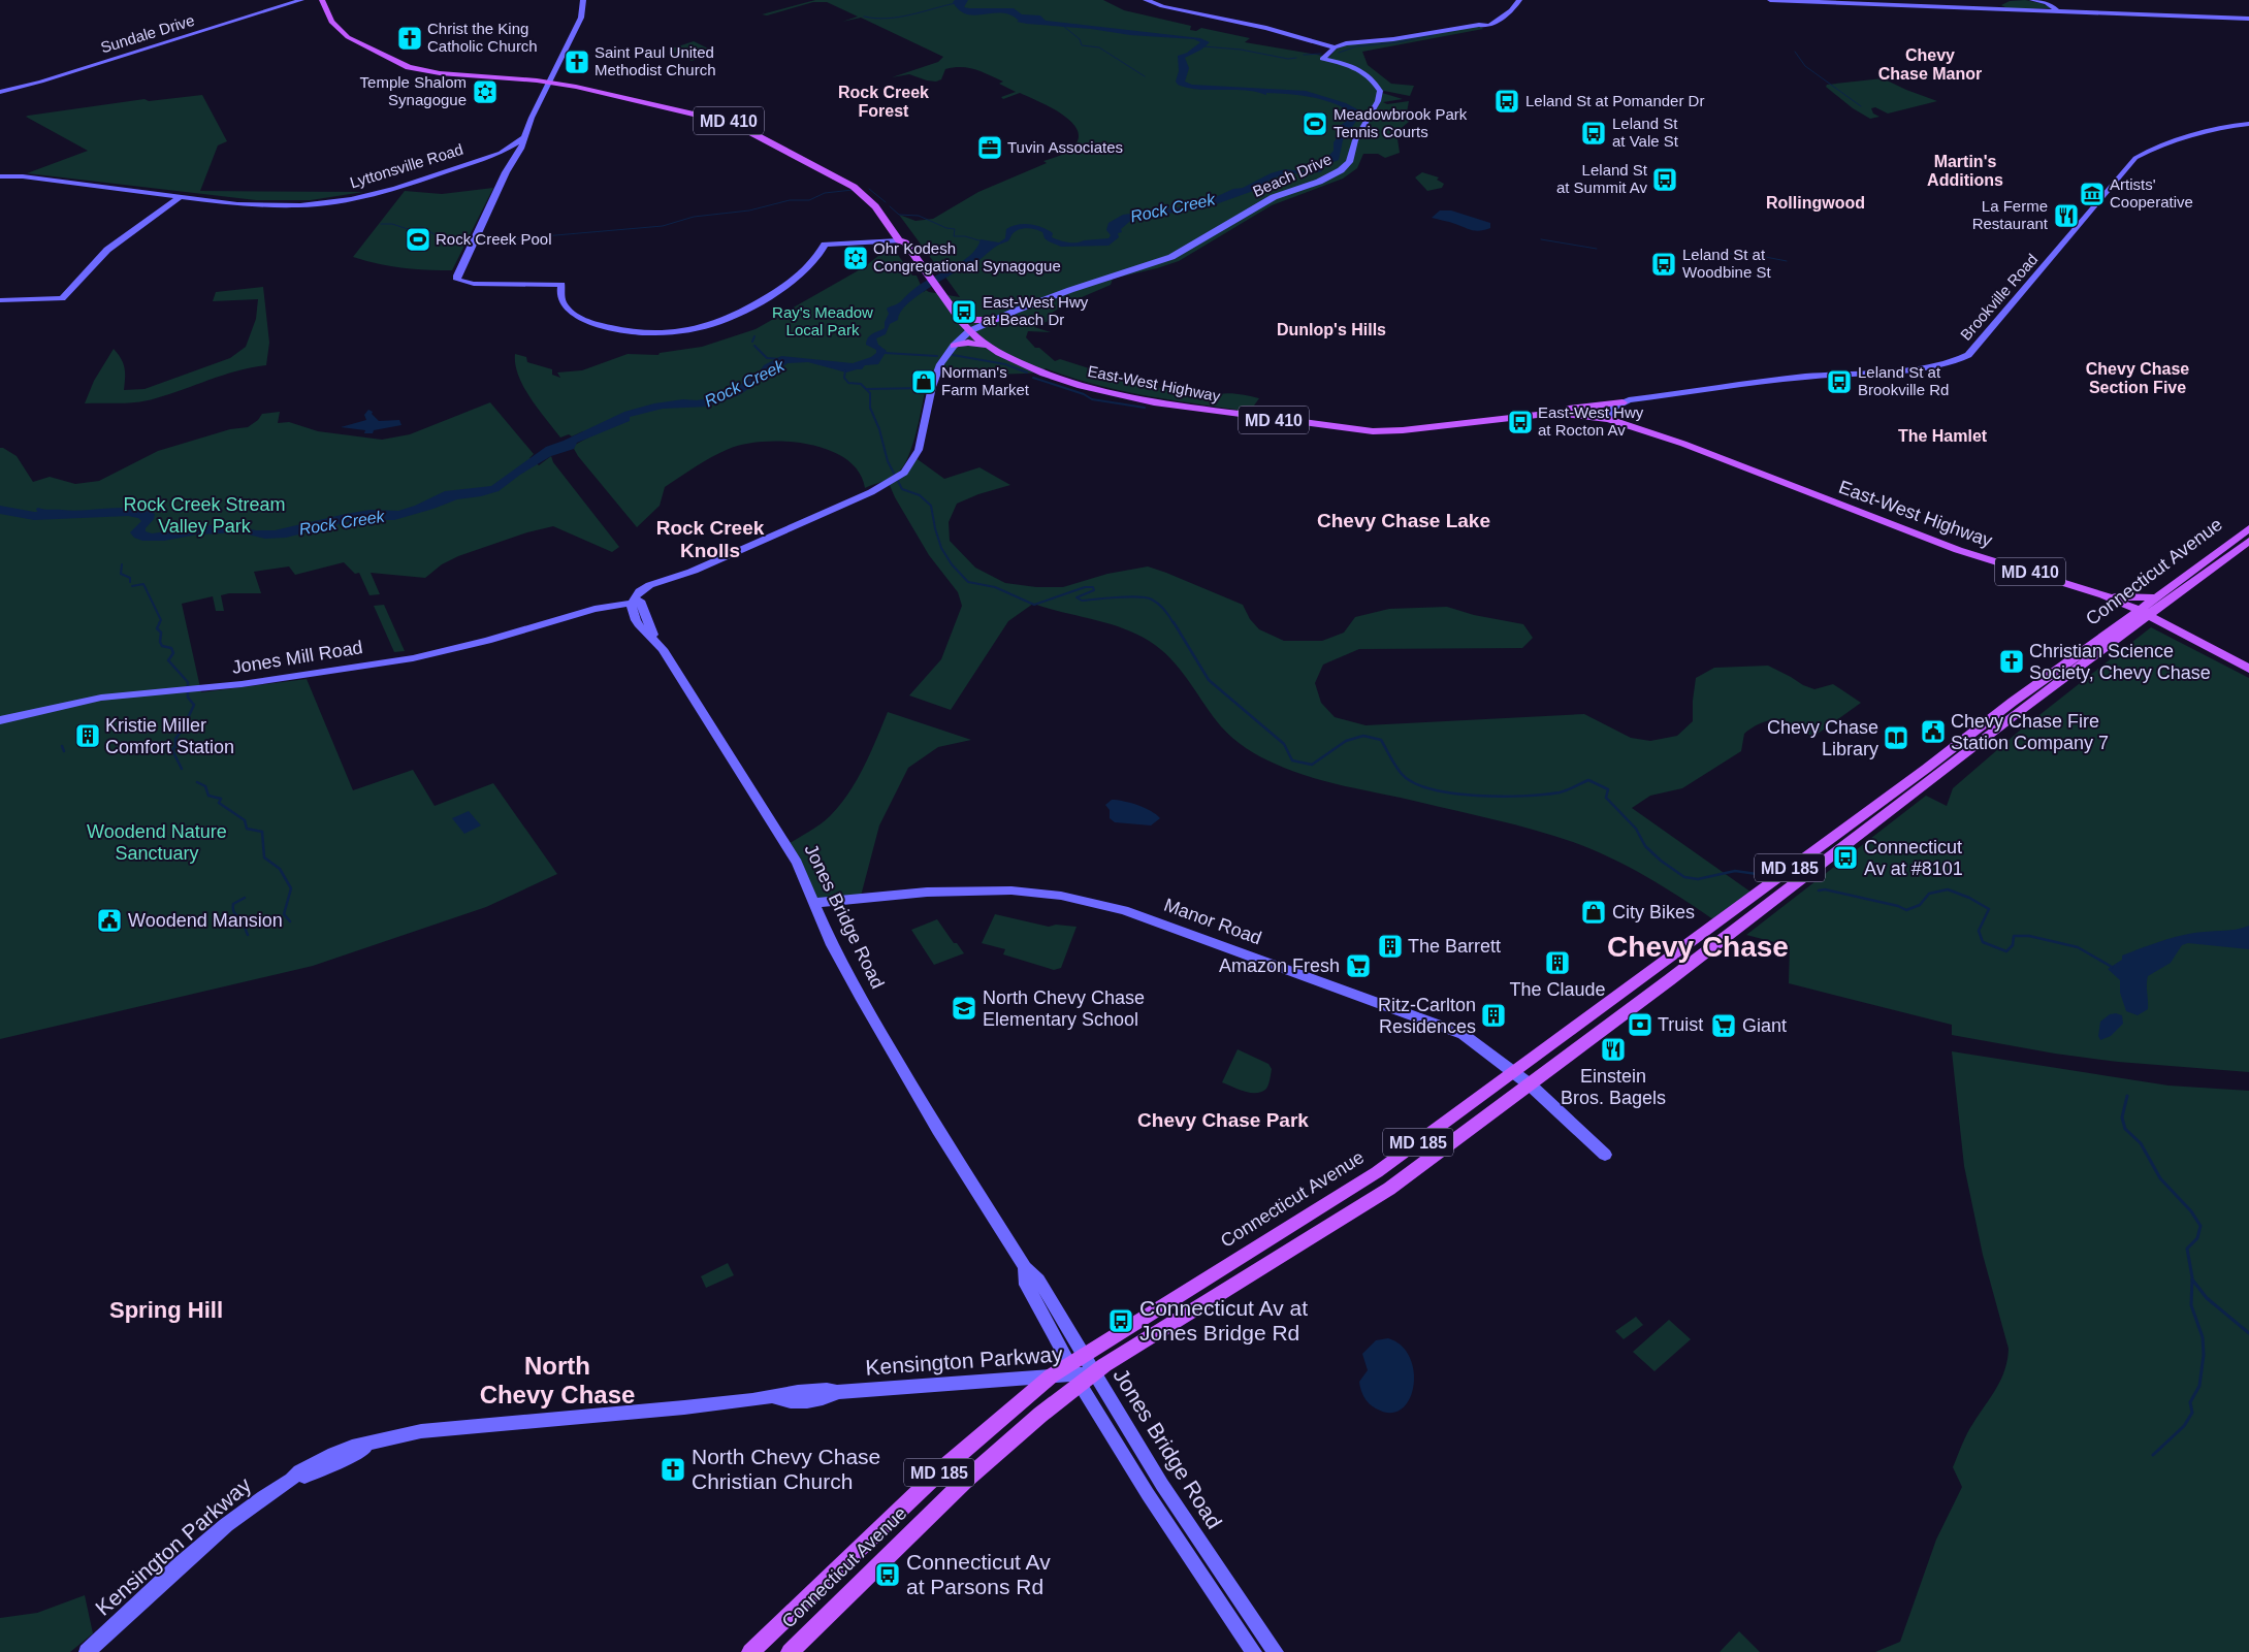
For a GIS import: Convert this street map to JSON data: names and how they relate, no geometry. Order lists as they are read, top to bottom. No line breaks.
{"streets":{"main road":["MD 410","East-West Highway","Connecticut Avenue","MD 185"],"street":["Sundale Drive","Lyttonsville Road","Beach Drive","Brookville Road","Jones Mill Road","Jones Bridge Road","Manor Road","Kensington Parkway"]},"crossings":[["Beach Drive","East-West Highway"],["Beach Drive","Jones Mill Road"],["East-West Highway","Connecticut Avenue"],["East-West Highway","Jones Mill Road"],["Connecticut Avenue","Jones Bridge Road"],["Connecticut Avenue","Manor Road"],["Connecticut Avenue","Kensington Parkway"],["Jones Mill Road","Jones Bridge Road"],["Jones Bridge Road","Manor Road"]],"districts":["Chevy Chase Manor","Rock Creek Forest","Martin's Additions","Rollingwood","Dunlop's Hills","Chevy Chase Section Five","The Hamlet","Chevy Chase Lake","Rock Creek Knolls","Chevy Chase","Chevy Chase Park","Spring Hill","North Chevy Chase"],"water":["Rock Creek"],"parks":["Ray's Meadow Local Park","Rock Creek Stream Valley Park","Woodend Nature Sanctuary"],"places":{"church":["Christ the King Catholic Church","Saint Paul United Methodist Church","Christian Science Society, Chevy Chase","North Chevy Chase Christian Church"],"synagogue":["Temple Shalom Synagogue","Ohr Kodesh Congregational Synagogue"],"bus stop":["Leland St at Pomander Dr","Leland St at Vale St","Leland St at Summit Av","Leland St at Woodbine St","East-West Hwy at Beach Dr","Leland St at Brookville Rd","East-West Hwy at Rocton Av","Connecticut Av at #8101","Connecticut Av at Jones Bridge Rd","Connecticut Av at Parsons Rd"],"sports":["Meadowbrook Park Tennis Courts","Rock Creek Pool"],"office":["Tuvin Associates"],"museum":["Artists' Cooperative"],"restaurant":["La Ferme Restaurant","Einstein Bros. Bagels"],"shop":["Norman's Farm Market","City Bikes"],"public building":["Chevy Chase Fire Station Company 7","Woodend Mansion"],"building":["Kristie Miller Comfort Station","The Barrett","The Claude","Ritz-Carlton Residences"],"library":["Chevy Chase Library"],"supermarket":["Amazon Fresh","Giant"],"school or university":["North Chevy Chase Elementary School"],"bank":["Truist"]}}
